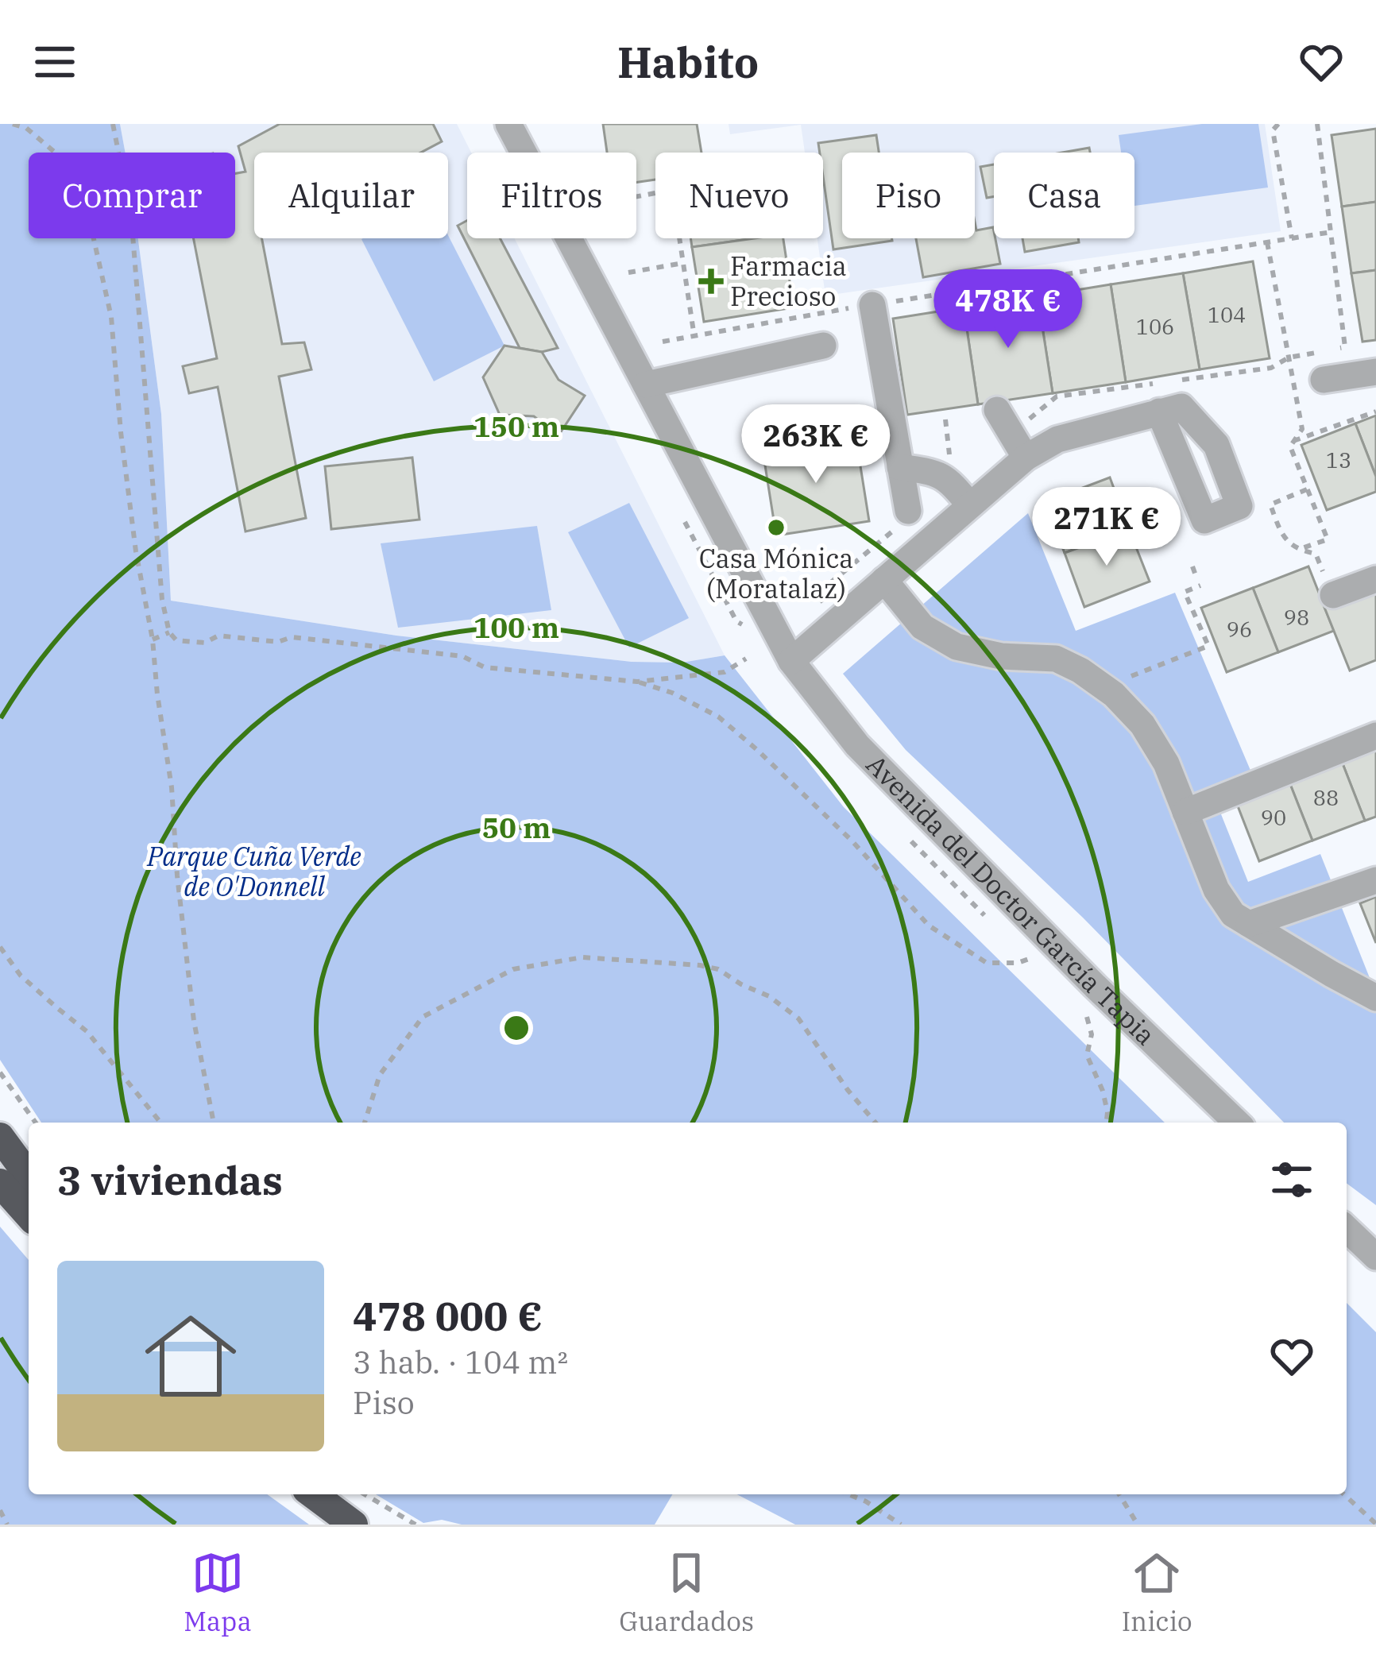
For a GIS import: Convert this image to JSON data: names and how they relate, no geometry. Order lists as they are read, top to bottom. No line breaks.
{"streets":{"street":["Avenida del Doctor García Tapia"]},"parks":["Parque Cuña Verde de O'Donnell"],"places":{"health":["Farmacia Precioso"],"other":["Casa Mónica (Moratalaz)"]},"house_numbers":["104","106","13","98","96","88","90"],"page":{"header":"Habito","chip":["Comprar","Alquilar","Filtros","Nuevo","Piso","Casa"],"price":["478K €","263K €","271K €"],"heading":"3 viviendas","list":[{"name":"478 000 €","note":"3 hab. · 104 m² · Piso"}],"tabs":["Mapa","Guardados","Inicio"]},"rings":["150 m","100 m","50 m"]}
